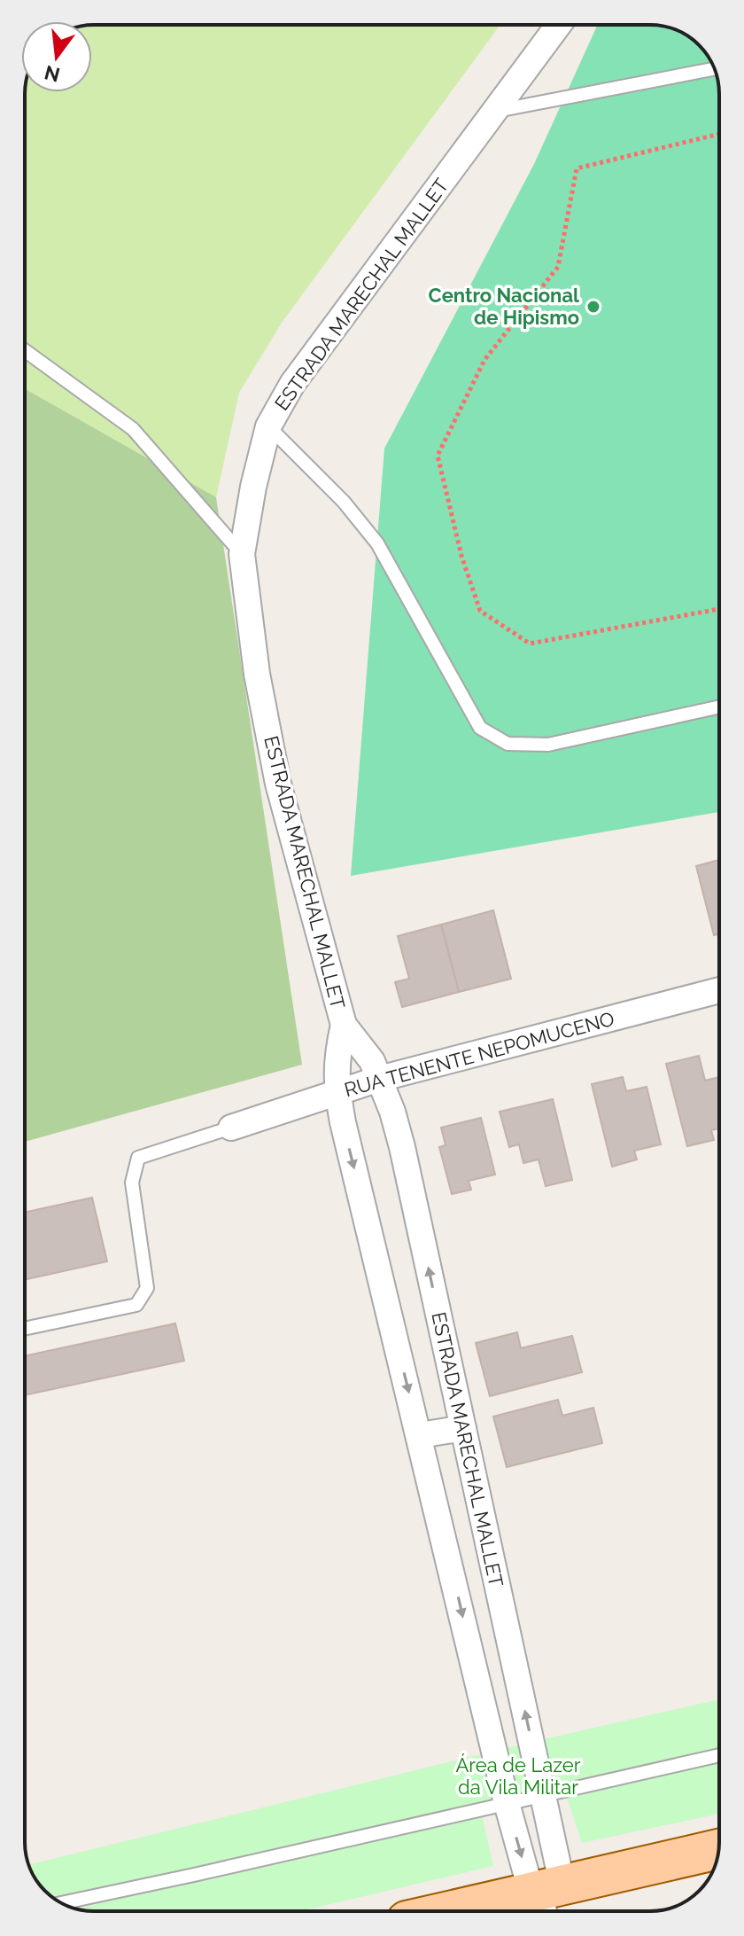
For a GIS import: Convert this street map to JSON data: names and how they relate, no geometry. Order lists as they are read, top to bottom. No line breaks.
{"streets":{"street":["ESTRADA MARECHAL MALLET","RUA TENENTE NEPOMUCENO"]},"crossings":[["ESTRADA MARECHAL MALLET","RUA TENENTE NEPOMUCENO"]],"parks":["Área de Lazer da Vila Militar"],"places":["Centro Nacional de Hipismo"],"north":"bottom"}
